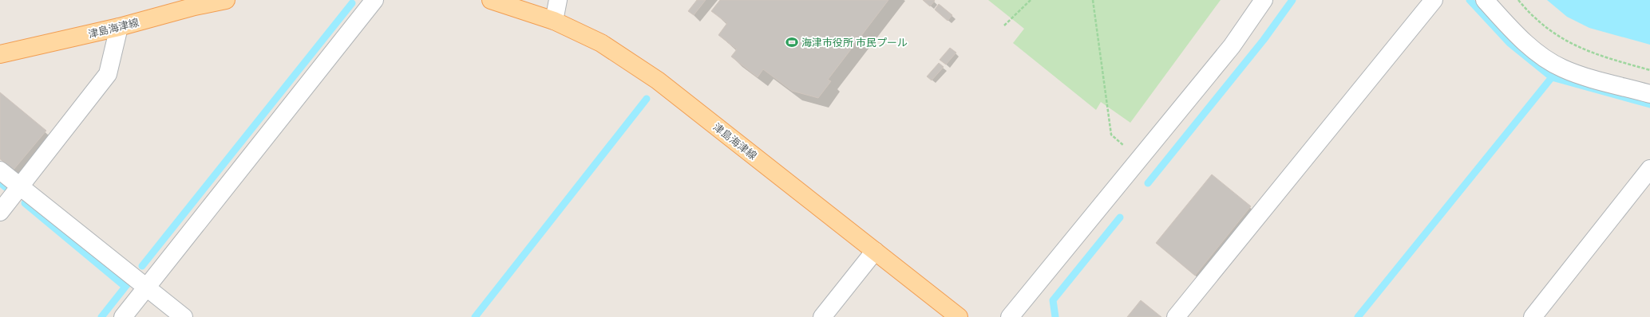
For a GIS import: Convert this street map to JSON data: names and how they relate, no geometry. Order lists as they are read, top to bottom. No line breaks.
{"streets":{"main road":["津島海津線"]},"places":{"sports":["海津市役所 市民プール"]}}
